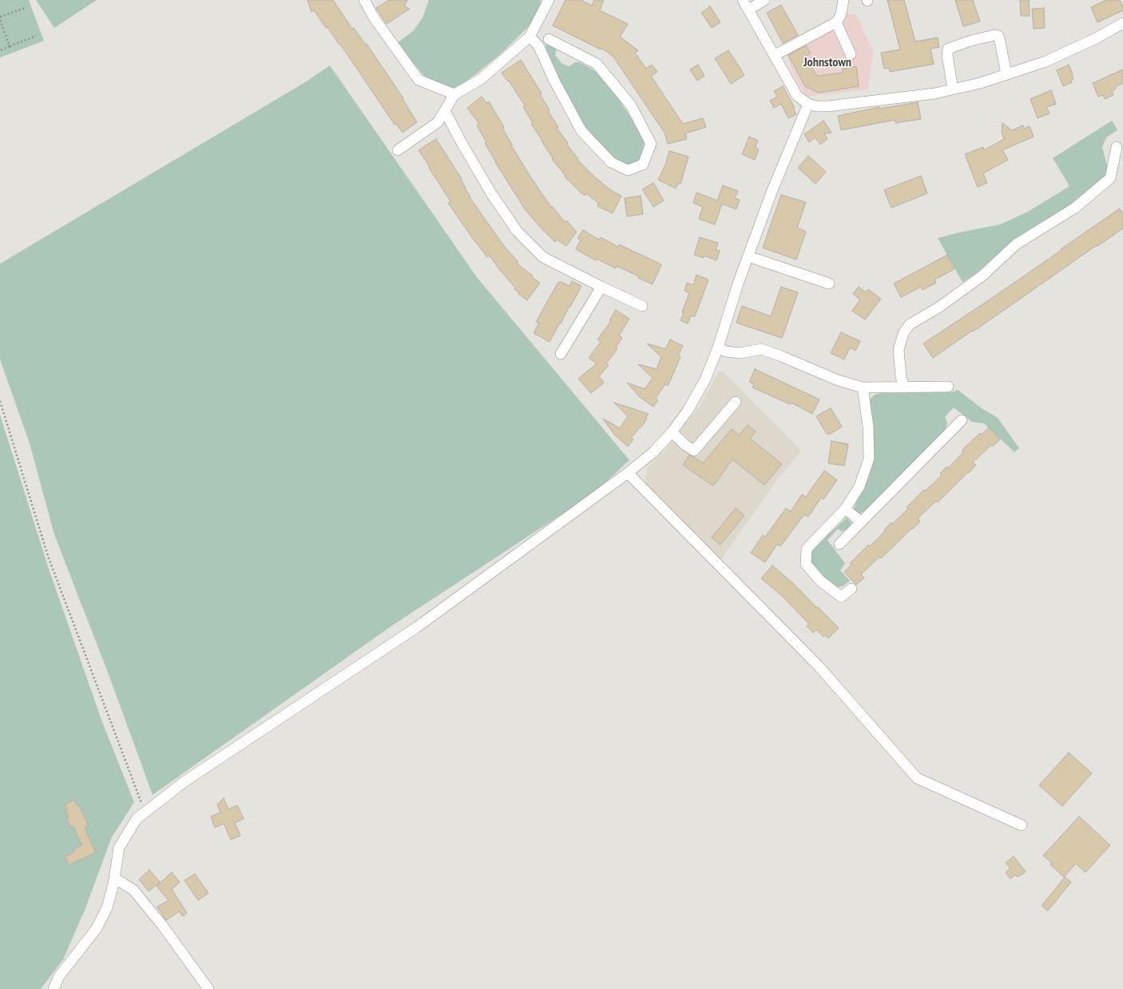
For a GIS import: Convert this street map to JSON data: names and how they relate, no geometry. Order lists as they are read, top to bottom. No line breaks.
{"districts":["Johnstown"]}
